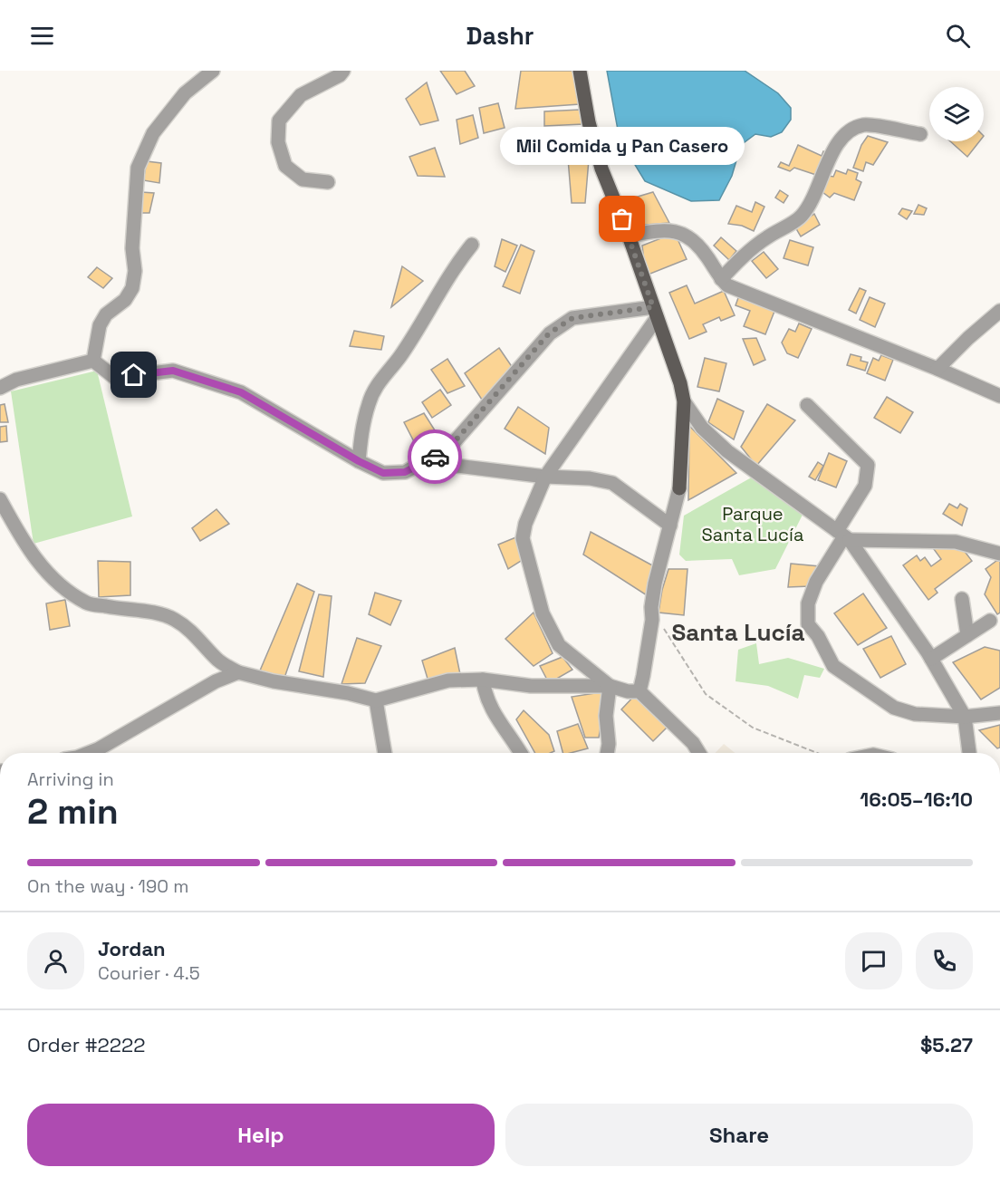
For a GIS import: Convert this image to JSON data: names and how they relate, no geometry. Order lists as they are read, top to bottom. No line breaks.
{"districts":["Santa Lucía"],"parks":["Parque Santa Lucía"],"places":["Mil Comida y Pan Casero"],"page":{"header":"Dashr","bubble":"Mil Comida y Pan Casero","heading":["2 min","Arriving in","16:05–16:10"],"panel":["Jordan","Courier · 4.5","Order #2222","$5.27"],"bar":"On the way · 190 m","buttons":["Help","Share"]}}
